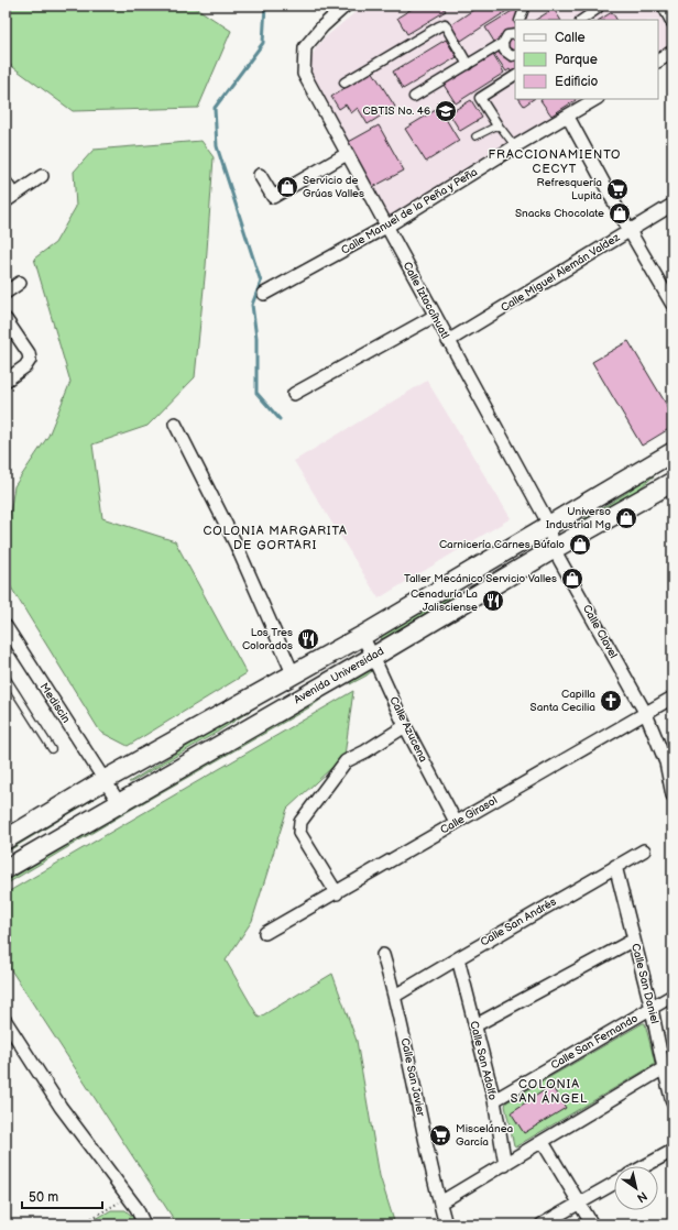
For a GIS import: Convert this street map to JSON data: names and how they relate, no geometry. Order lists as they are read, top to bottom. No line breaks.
{"streets":{"main road":["Avenida Universidad"],"street":["Calle Manuel de la Peña y Peña","Calle Miguel Alemán Valdez","Calle Iztaccíhuatl","Calle Clavel","Mediscin","Calle Azucena","Calle Girasol","Calle San Andrés","Calle San Daniel","Calle San Fernando","Calle San Adolfo","Calle San Javier"]},"crossings":[["Calle Manuel de la Peña y Peña","Calle Iztaccíhuatl"],["Calle Miguel Alemán Valdez","Calle Iztaccíhuatl"],["Calle Iztaccíhuatl","Calle Clavel"],["Calle Iztaccíhuatl","Avenida Universidad"],["Calle Clavel","Avenida Universidad"],["Calle Clavel","Calle Girasol"],["Avenida Universidad","Mediscin"],["Avenida Universidad","Calle Azucena"],["Calle Azucena","Calle Girasol"],["Calle San Andrés","Calle San Daniel"],["Calle San Andrés","Calle San Adolfo"],["Calle San Andrés","Calle San Javier"],["Calle San Daniel","Calle San Fernando"],["Calle San Fernando","Calle San Adolfo"]],"districts":["FRACCIONAMIENTO CECYT","COLONIA MARGARITA DE GORTARI","COLONIA SAN ÁNGEL"],"places":{"school or university":["CBTIS No. 46"],"shop":["Servicio de Grúas Valles","Snacks Chocolate","Universo Industrial Mg","Carnicería Carnes Búfalo","Taller Mecánico Servicio Valles"],"supermarket":["Refresquería Lupita","Miscelánea García"],"restaurant":["Cenaduría La Jalisciense","Los Tres Colorados"],"church":["Capilla Santa Cecilia"]},"legend":["Calle","Parque","Edificio"],"scale_bar":"50 m","north":"bottom right"}
